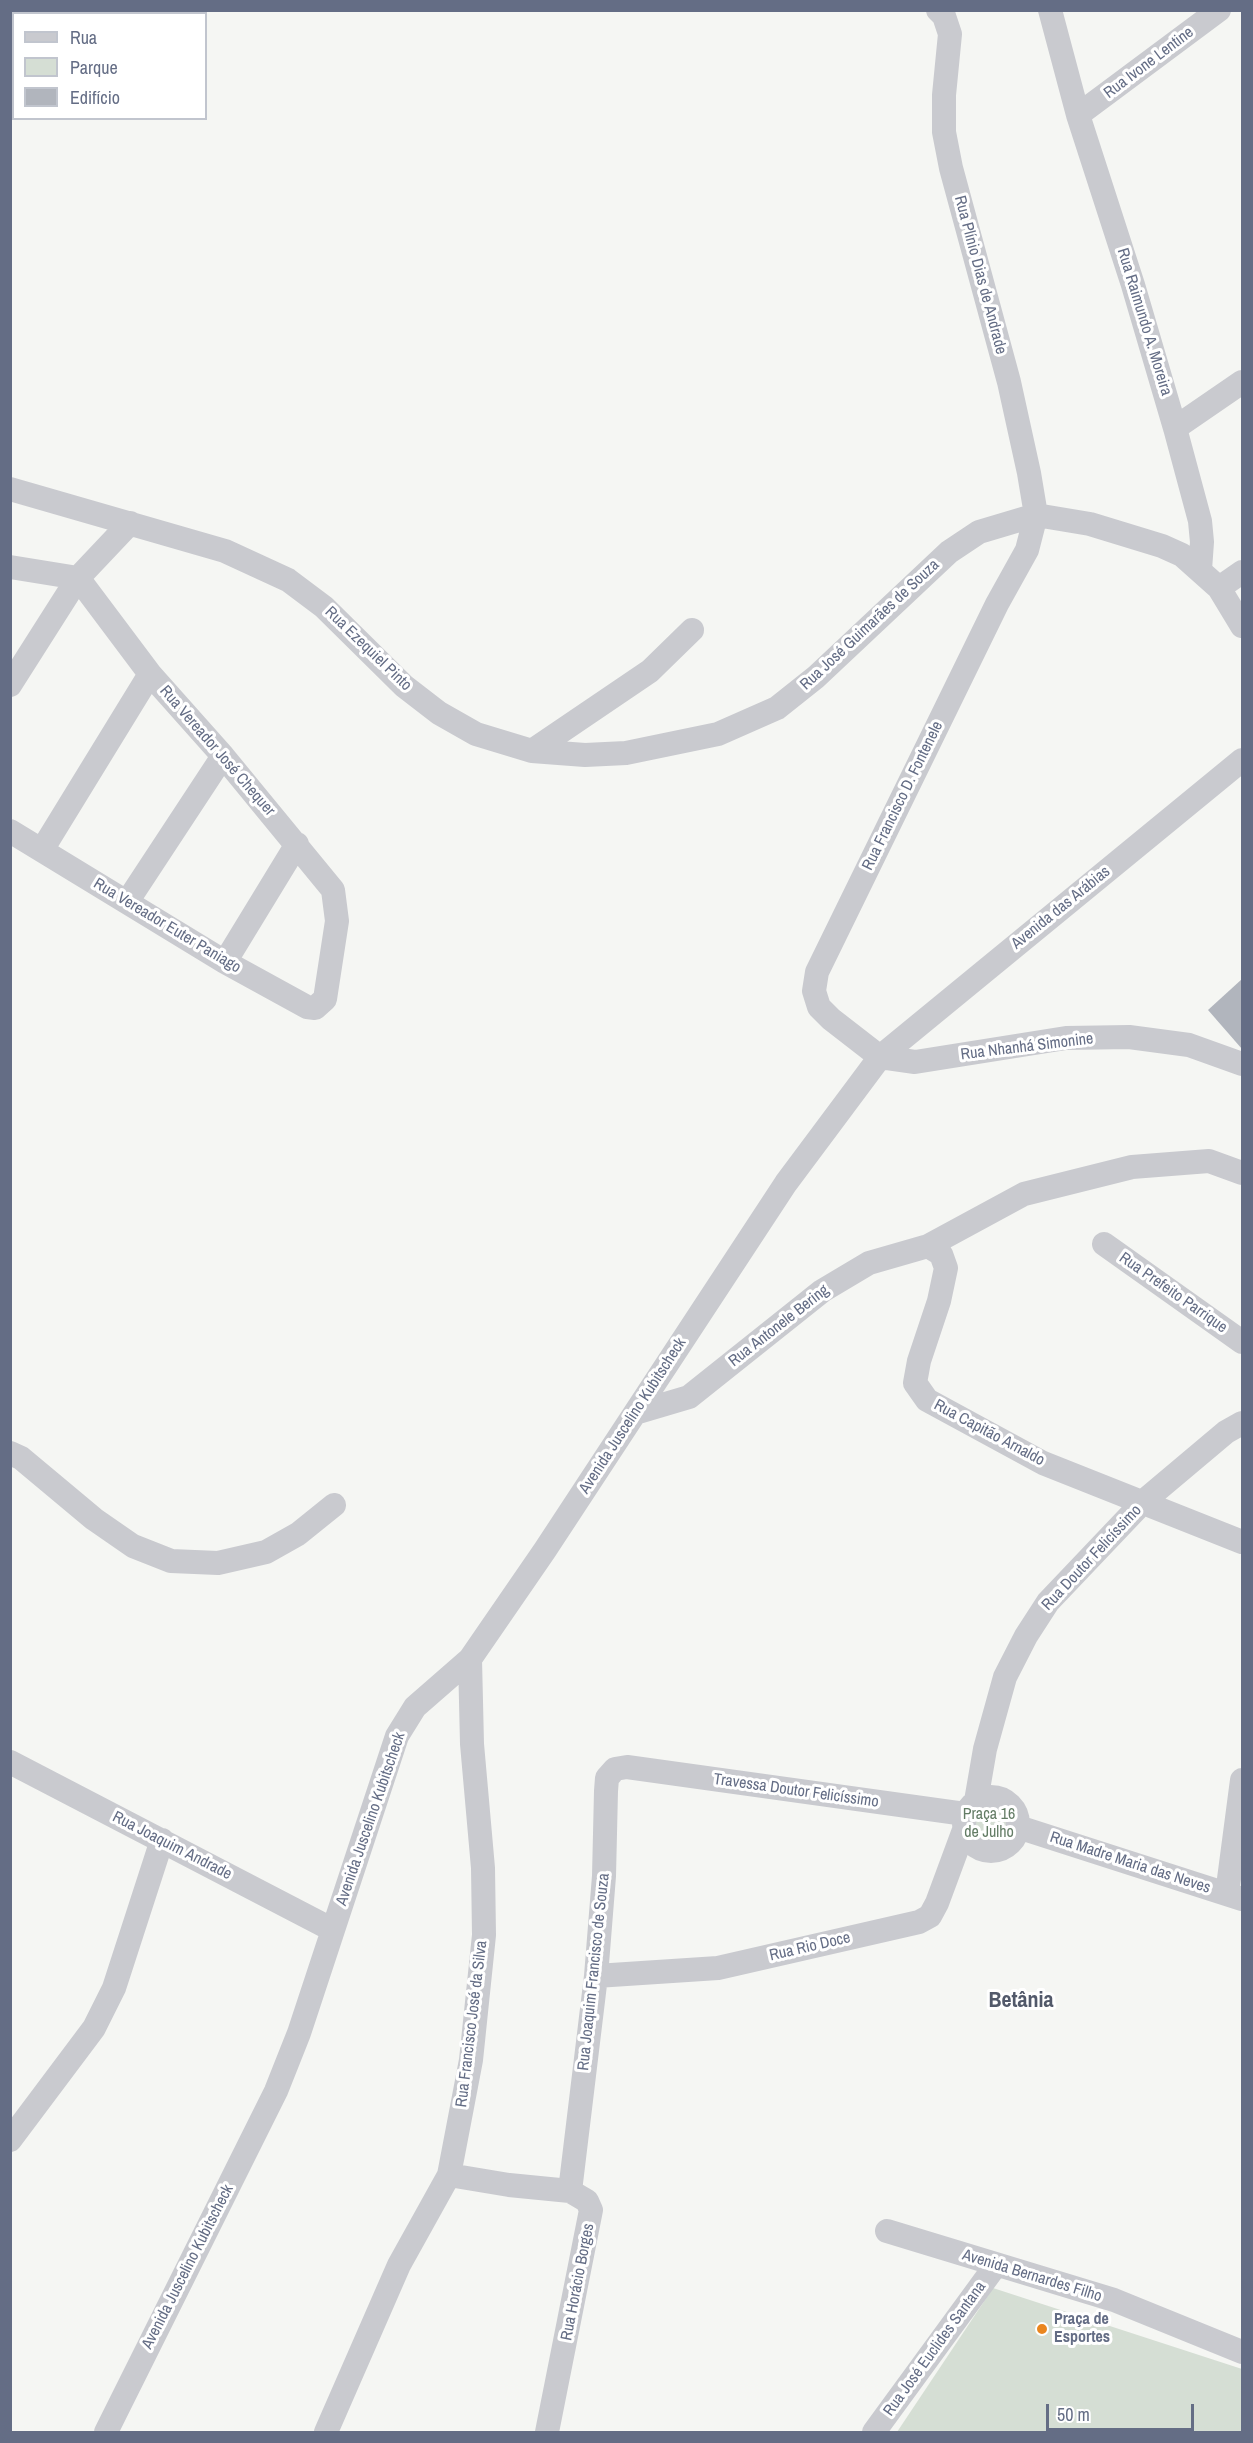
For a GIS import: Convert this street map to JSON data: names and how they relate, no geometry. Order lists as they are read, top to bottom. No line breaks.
{"streets":{"street":["Rua Ivone Lentine","Rua Plínio Dias de Andrade","Rua Raimundo A. Moreira","Rua José Guimarães de Souza","Rua Ezequiel Pinto","Rua Vereador José Chequer","Rua Francisco D. Fontenele","Avenida das Arábias","Rua Vereador Euter Paniago","Rua Nhanhá Simonine","Rua Prefeito Parrique","Rua Antonele Bering","Avenida Juscelino Kubitscheck","Rua Capitão Arnaldo","Rua Doutor Felicíssimo","Travessa Doutor Felicíssimo","Rua Joaquim Andrade","Rua Madre Maria das Neves","Rua Rio Doce","Rua Joaquim Francisco de Souza","Rua Francisco José da Silva","Avenida Bernardes Filho","Rua Horácio Borges","Rua José Euclides Santana"]},"crossings":[["Rua Ivone Lentine","Rua Raimundo A. Moreira"],["Rua Plínio Dias de Andrade","Rua José Guimarães de Souza"],["Rua Plínio Dias de Andrade","Rua Francisco D. Fontenele"],["Rua Raimundo A. Moreira","Rua José Guimarães de Souza"],["Rua José Guimarães de Souza","Rua Ezequiel Pinto"],["Rua José Guimarães de Souza","Rua Francisco D. Fontenele"],["Rua Vereador José Chequer","Rua Vereador Euter Paniago"],["Rua Francisco D. Fontenele","Avenida das Arábias"],["Rua Francisco D. Fontenele","Rua Nhanhá Simonine"],["Rua Francisco D. Fontenele","Avenida Juscelino Kubitscheck"],["Avenida das Arábias","Rua Nhanhá Simonine"],["Avenida das Arábias","Avenida Juscelino Kubitscheck"],["Rua Nhanhá Simonine","Avenida Juscelino Kubitscheck"],["Rua Antonele Bering","Avenida Juscelino Kubitscheck"],["Rua Antonele Bering","Rua Capitão Arnaldo"],["Avenida Juscelino Kubitscheck","Rua Joaquim Andrade"],["Avenida Juscelino Kubitscheck","Rua Francisco José da Silva"],["Rua Capitão Arnaldo","Rua Doutor Felicíssimo"],["Rua Doutor Felicíssimo","Travessa Doutor Felicíssimo"],["Rua Doutor Felicíssimo","Rua Madre Maria das Neves"],["Rua Doutor Felicíssimo","Rua Rio Doce"],["Travessa Doutor Felicíssimo","Rua Madre Maria das Neves"],["Travessa Doutor Felicíssimo","Rua Rio Doce"],["Travessa Doutor Felicíssimo","Rua Joaquim Francisco de Souza"],["Rua Madre Maria das Neves","Rua Rio Doce"],["Rua Rio Doce","Rua Joaquim Francisco de Souza"],["Rua Joaquim Francisco de Souza","Rua Horácio Borges"],["Avenida Bernardes Filho","Rua José Euclides Santana"]],"districts":["Betânia"],"parks":["Praça 16 de Julho"],"places":["Praça de Esportes"],"legend":["Rua","Parque","Edifício"],"scale_bar":"50 m"}
